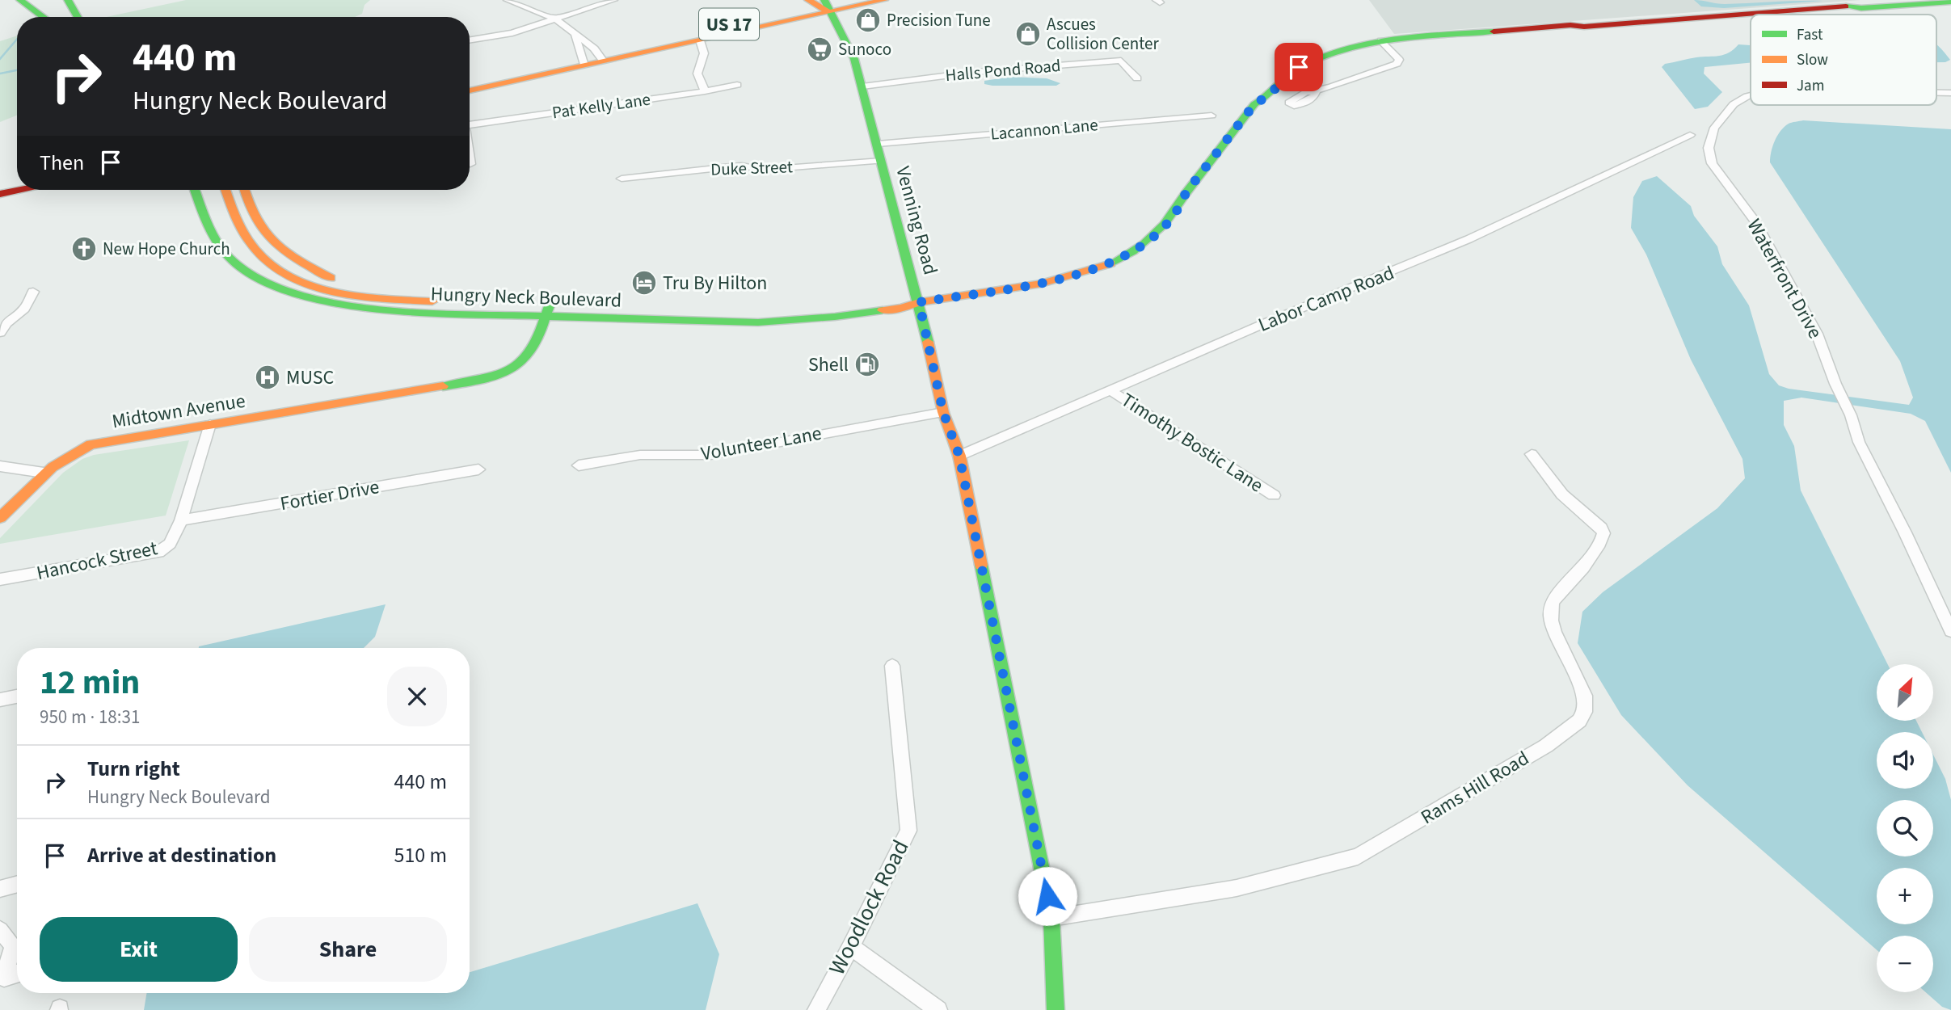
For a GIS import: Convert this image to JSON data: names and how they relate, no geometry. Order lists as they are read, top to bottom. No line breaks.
{"streets":{"main road":["US 17","Venning Road","Hungry Neck Boulevard","Midtown Avenue"],"street":["Halls Pond Road","Pat Kelly Lane","Lacannon Lane","Duke Street","Waterfront Drive","Labor Camp Road","Timothy Bostic Lane","Volunteer Lane","Fortier Drive","Hancock Street","Rams Hill Road","Woodlock Road"]},"crossings":[["US 17","Venning Road"],["Halls Pond Road","Venning Road"],["Lacannon Lane","Venning Road"],["Duke Street","Venning Road"],["Venning Road","Hungry Neck Boulevard"],["Venning Road","Labor Camp Road"],["Venning Road","Volunteer Lane"],["Venning Road","Rams Hill Road"],["Hungry Neck Boulevard","Midtown Avenue"],["Labor Camp Road","Timothy Bostic Lane"],["Midtown Avenue","Hancock Street"],["Fortier Drive","Hancock Street"]],"places":{"shop":["Precision Tune","Ascues Collision Center"],"supermarket":["Sunoco"],"church":["New Hope Church"],"hotel":["Tru By Hilton"],"fuel station":["Shell"],"hospital":["MUSC"]},"legend":["Fast","Slow","Jam"],"north":"top right","page":{"turn":["440 m","Hungry Neck Boulevard"],"then":"Then","heading":["12 min","950 m · 18:31"],"map_buttons":["+","−"],"list":[{"name":"Turn right","note":"Hungry Neck Boulevard","value":"440 m"},{"name":"Arrive at destination","value":"510 m"}],"buttons":["Exit","Share"]}}
